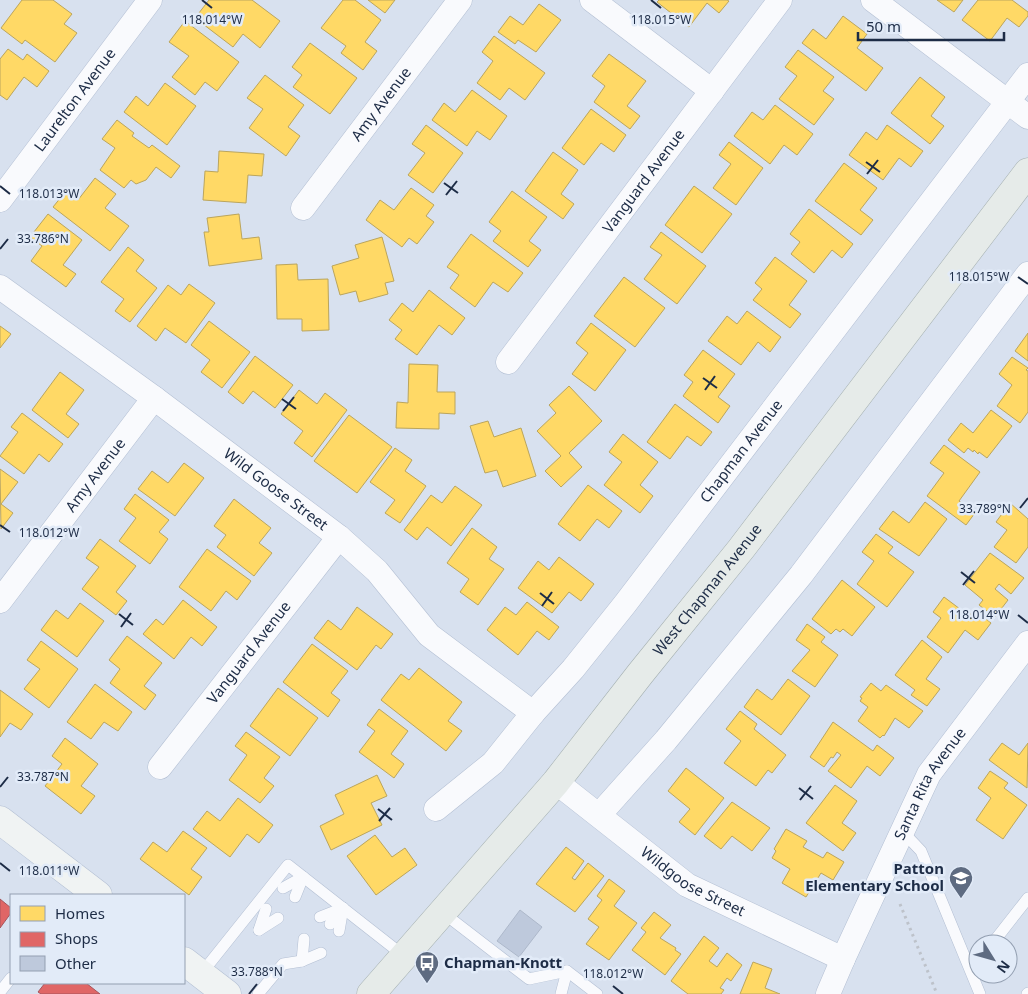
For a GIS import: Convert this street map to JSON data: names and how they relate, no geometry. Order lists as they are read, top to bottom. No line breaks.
{"streets":{"main road":["West Chapman Avenue"],"street":["Laurelton Avenue","Amy Avenue","Vanguard Avenue","Chapman Avenue","Wild Goose Street","Santa Rita Avenue","Wildgoose Street"]},"crossings":[["Amy Avenue","Wild Goose Street"],["Vanguard Avenue","Wild Goose Street"],["Chapman Avenue","Wild Goose Street"],["West Chapman Avenue","Wildgoose Street"],["Santa Rita Avenue","Wildgoose Street"]],"places":{"school or university":["Patton Elementary School"],"bus stop":["Chapman-Knott"]},"legend":["Homes","Shops","Other"],"scale_bar":"50 m","north":"bottom right","coordinates":["118.014°W","118.015°W","118.013°W","33.786°N","33.789°N","118.012°W","33.787°N","118.011°W","33.788°N"]}
